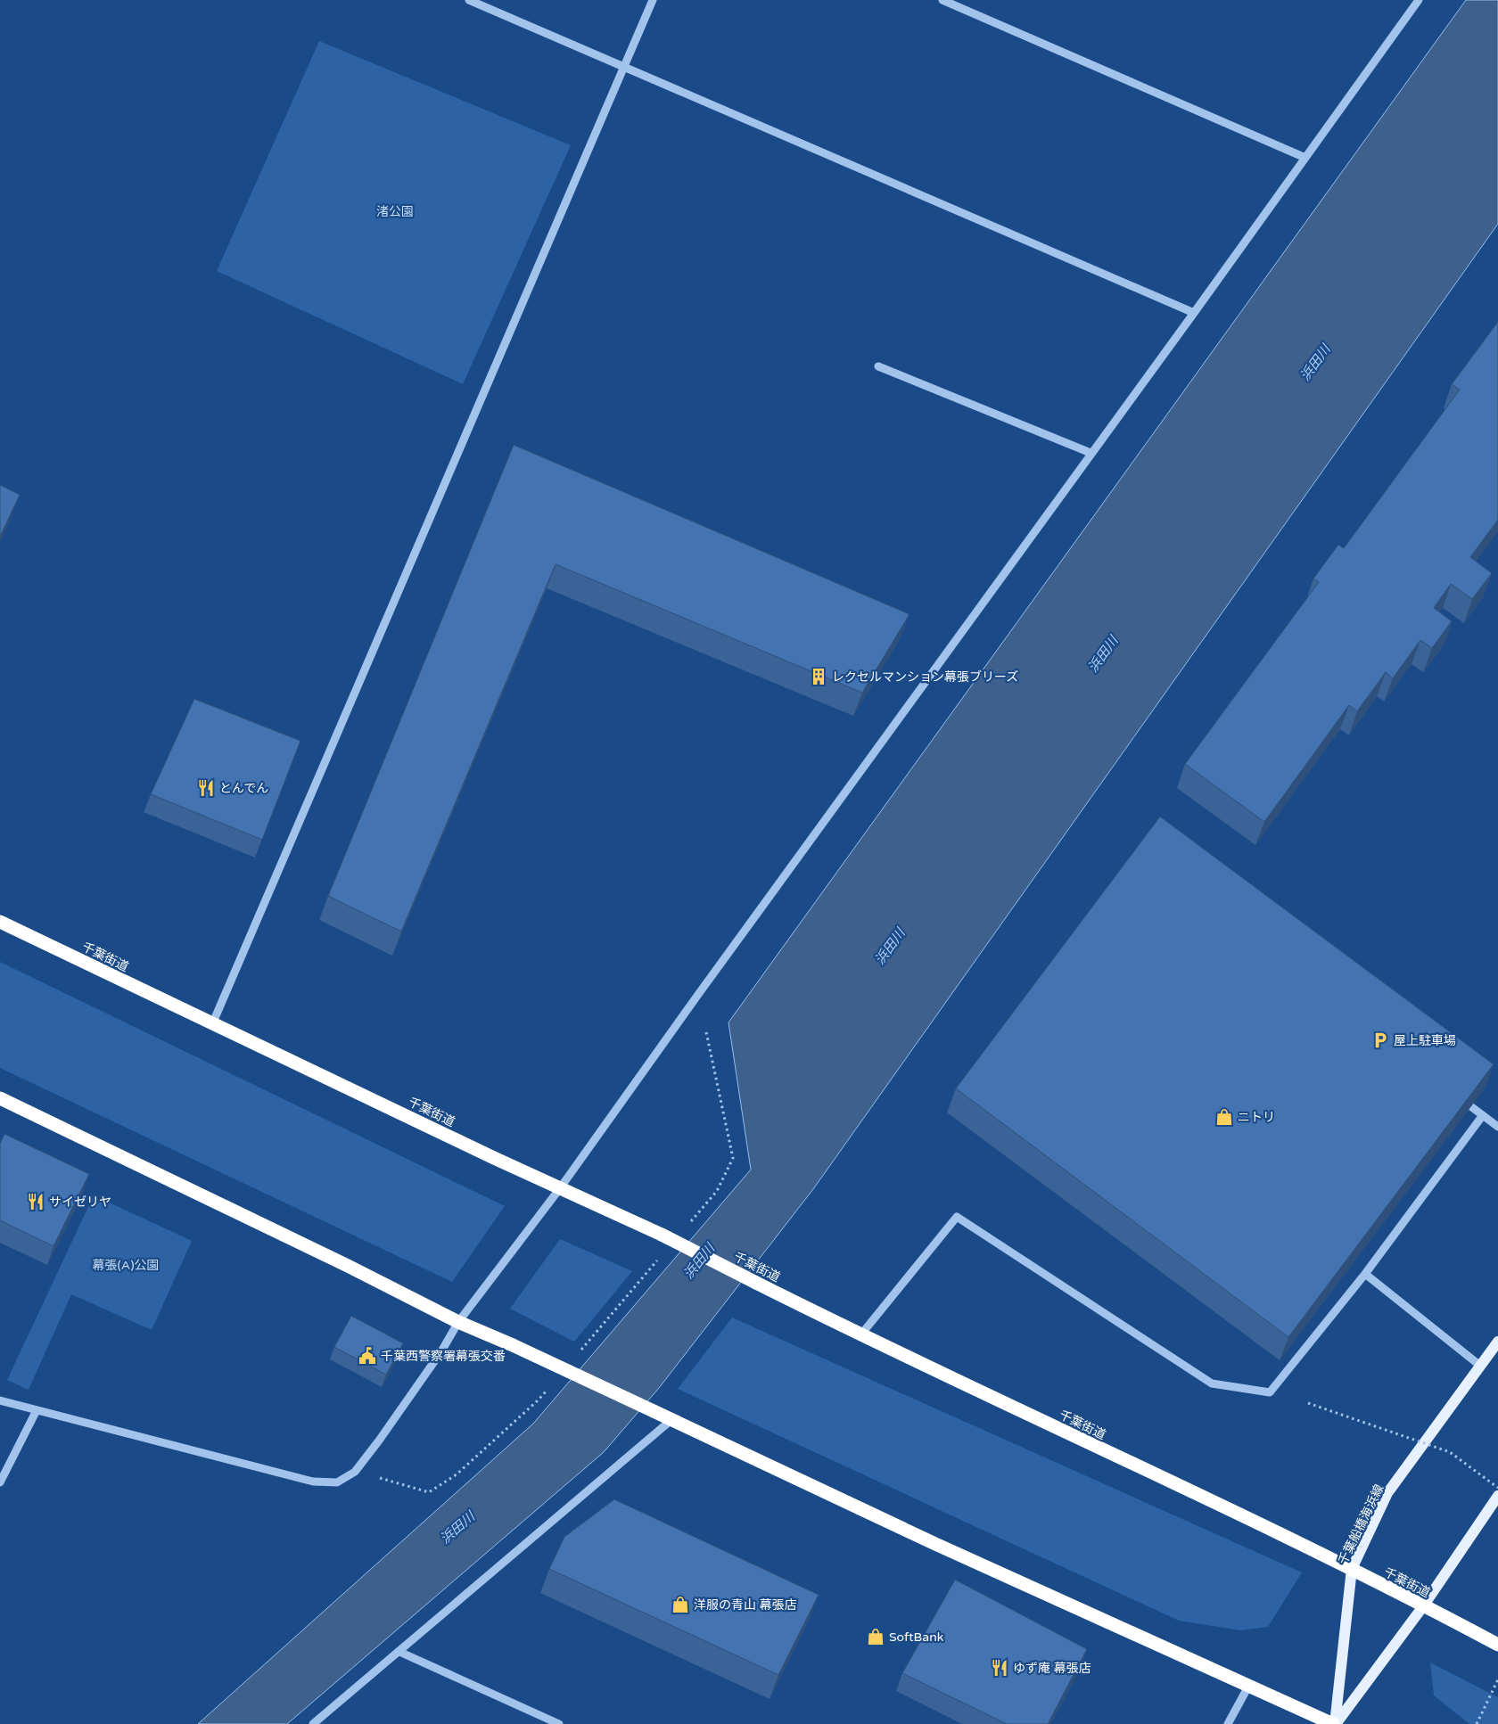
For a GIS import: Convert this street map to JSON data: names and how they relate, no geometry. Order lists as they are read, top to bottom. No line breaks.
{"streets":{"highway":["千葉街道"],"main road":["千葉船橋海浜線"]},"crossings":[["千葉街道","千葉船橋海浜線"]],"water":["浜田川"],"parks":["渚公園","幕張(A)公園"],"places":{"building":["レクセルマンション幕張ブリーズ"],"restaurant":["とんでん","サイゼリヤ","ゆず庵 幕張店"],"parking":["屋上駐車場"],"shop":["ニトリ","洋服の青山 幕張店","SoftBank"],"public building":["千葉西警察署幕張交番"]}}
